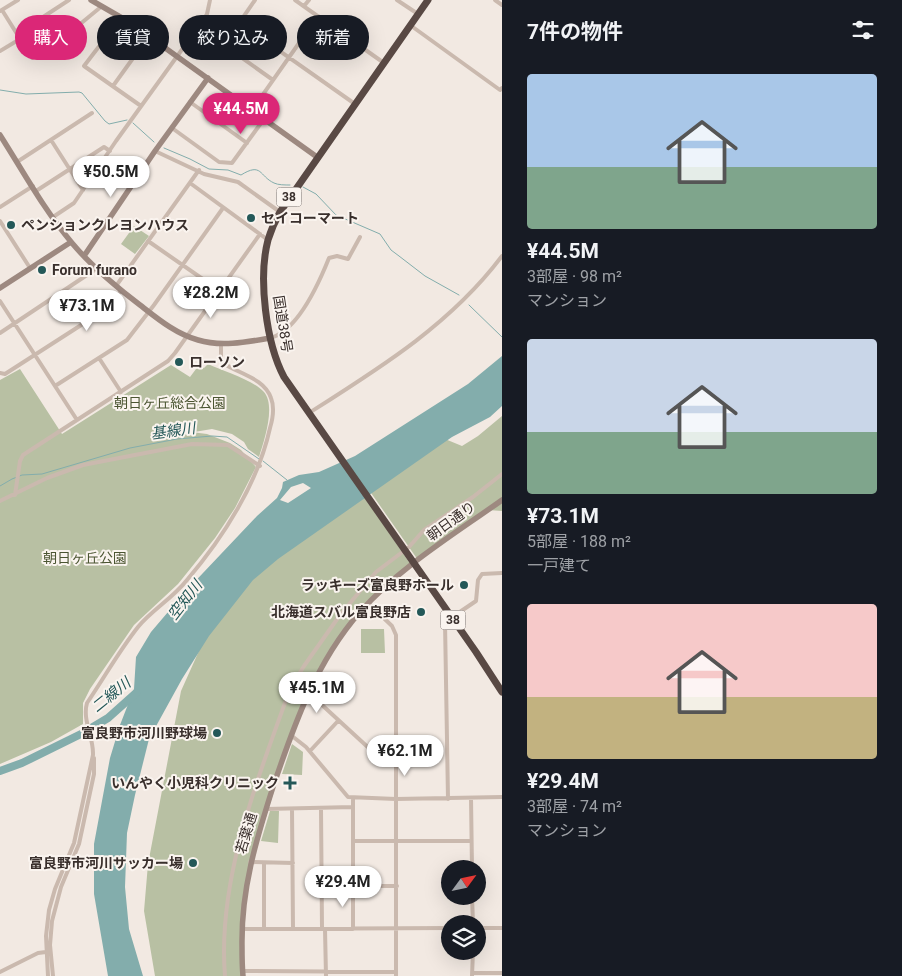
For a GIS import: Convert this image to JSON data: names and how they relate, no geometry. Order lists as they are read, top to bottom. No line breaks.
{"streets":{"highway":["38","国道38号"],"street":["朝日通り","若葉通"]},"crossings":[["国道38号","朝日通り"],["国道38号","若葉通"],["朝日通り","若葉通"]],"water":["基線川","空知川","二線川"],"parks":["朝日ヶ丘総合公園","朝日ヶ丘公園"],"places":{"other":["セイコーマート","ペンションクレヨンハウス","Forum furano","ローソン","ラッキーズ富良野ホール","北海道スバル富良野店","富良野市河川野球場","富良野市河川サッカー場"],"health":["いんやく小児科クリニック"]},"north":"top right","page":{"heading":"7件の物件","chip":["購入","賃貸","絞り込み","新着"],"list":[{"name":"¥44.5M","note":"3部屋 · 98 m² · マンション"},{"name":"¥73.1M","note":"5部屋 · 188 m² · 一戸建て"},{"name":"¥29.4M","note":"3部屋 · 74 m² · マンション"}],"price":["¥44.5M","¥50.5M","¥28.2M","¥73.1M","¥45.1M","¥62.1M","¥29.4M"]}}
